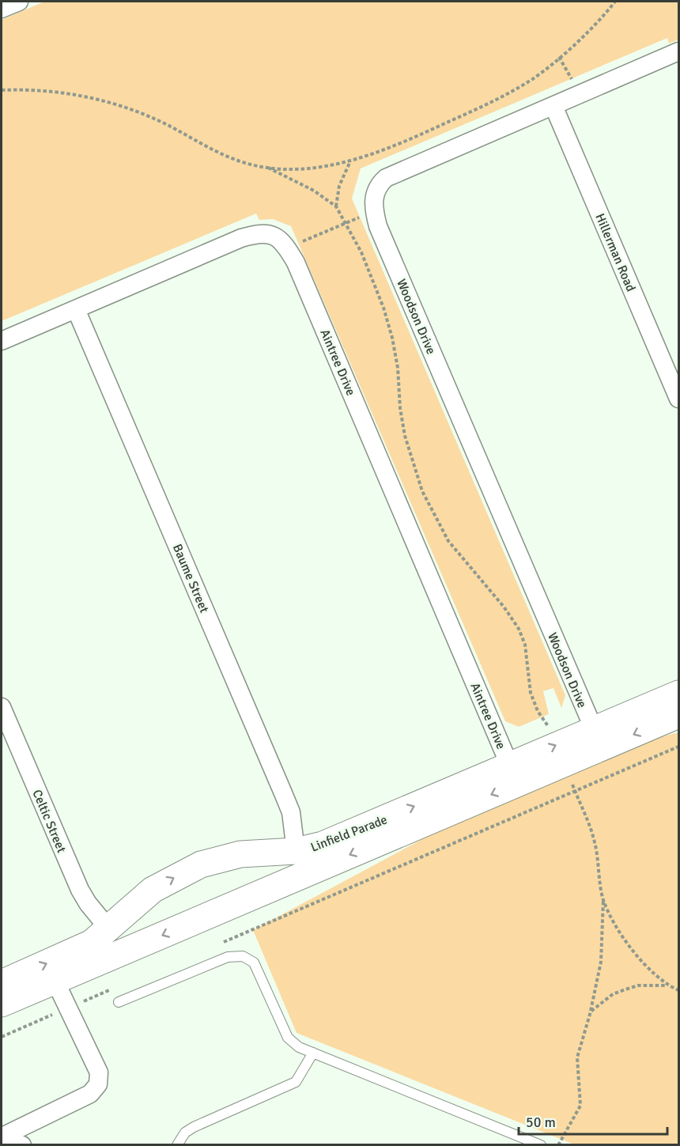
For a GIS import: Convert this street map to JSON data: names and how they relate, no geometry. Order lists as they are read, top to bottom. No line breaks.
{"streets":{"street":["Hillerman Road","Woodson Drive","Aintree Drive","Baume Street","Celtic Street","Linfield Parade"]},"crossings":[["Hillerman Road","Woodson Drive"],["Woodson Drive","Linfield Parade"],["Aintree Drive","Baume Street"],["Aintree Drive","Linfield Parade"],["Baume Street","Linfield Parade"],["Celtic Street","Linfield Parade"]],"scale_bar":"50 m"}
